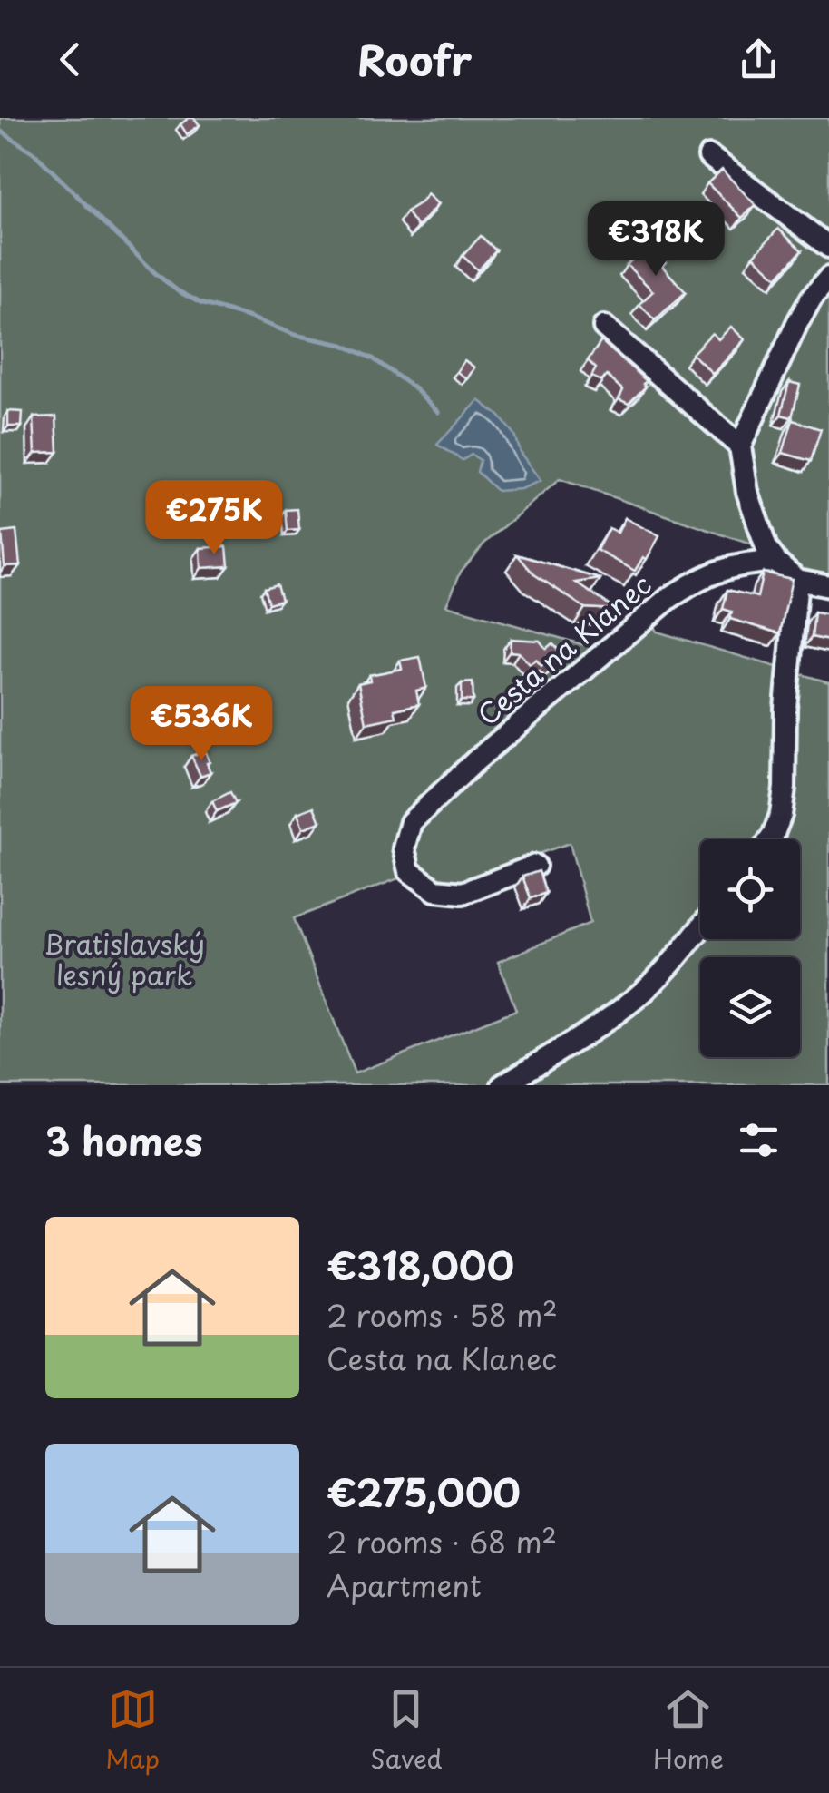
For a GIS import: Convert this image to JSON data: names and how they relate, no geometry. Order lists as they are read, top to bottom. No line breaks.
{"streets":{"street":["Cesta na Klanec"]},"parks":["Bratislavský lesný park"],"page":{"header":"Roofr","price":["€318K","€275K","€536K"],"heading":"3 homes","list":[{"name":"€318,000","note":"2 rooms · 58 m² · Cesta na Klanec"},{"name":"€275,000","note":"2 rooms · 68 m² · Apartment"}],"tabs":["Map","Saved","Home"]}}
